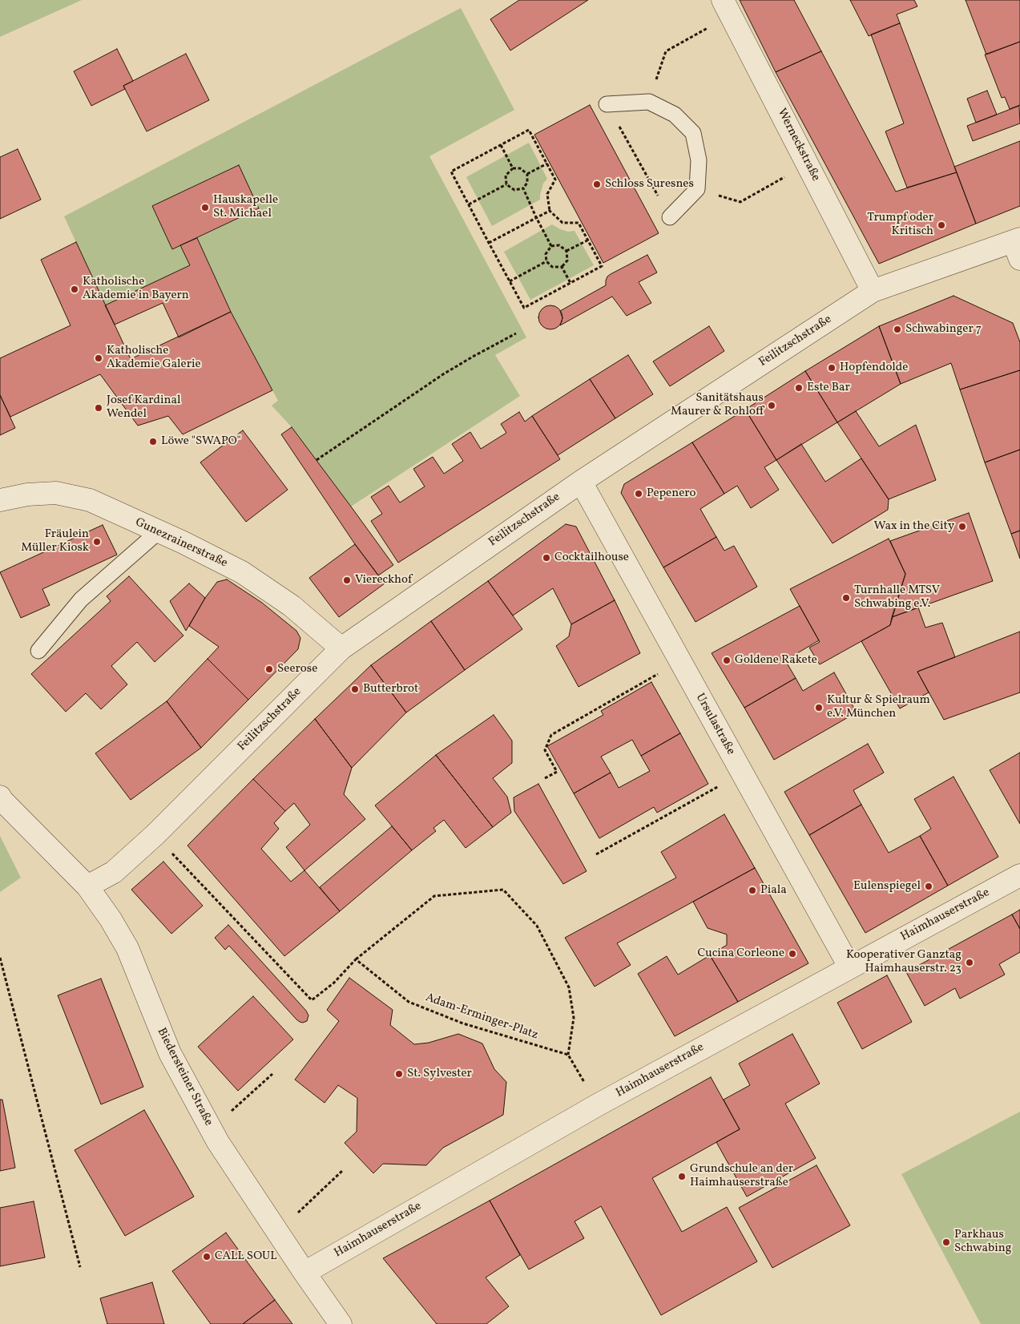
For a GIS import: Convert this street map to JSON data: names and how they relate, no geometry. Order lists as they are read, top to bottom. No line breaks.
{"streets":{"street":["Werneckstraße","Feilitzschstraße","Gunezrainerstraße","Ursulastraße","Haimhauserstraße","Biedersteiner Straße"],"path":["Adam-Erminger-Platz"]},"crossings":[["Werneckstraße","Feilitzschstraße"],["Feilitzschstraße","Gunezrainerstraße"],["Feilitzschstraße","Ursulastraße"],["Feilitzschstraße","Biedersteiner Straße"],["Ursulastraße","Haimhauserstraße"],["Haimhauserstraße","Biedersteiner Straße"]],"places":["Schloss Suresnes","Hauskapelle St. Michael","Trumpf oder Kritisch","Katholische Akademie in Bayern","Schwabinger 7","Katholische Akademie Galerie","Hopfendolde","Este Bar","Sanitätshaus Maurer & Rohloff","Josef Kardinal Wendel","Löwe \"SWAPO\"","Pepenero","Wax in the City","Fräulein Müller Kiosk","Cocktailhouse","Viereckhof","Turnhalle MTSV Schwabing e.V.","Goldene Rakete","Seerose","Butterbrot","Kultur & Spielraum e.V. München","Eulenspiegel","Piala","Cucina Corleone","Kooperativer Ganztag Haimhauserstr. 23","St. Sylvester","Grundschule an der Haimhauserstraße","Parkhaus Schwabing","CALL SOUL"]}
